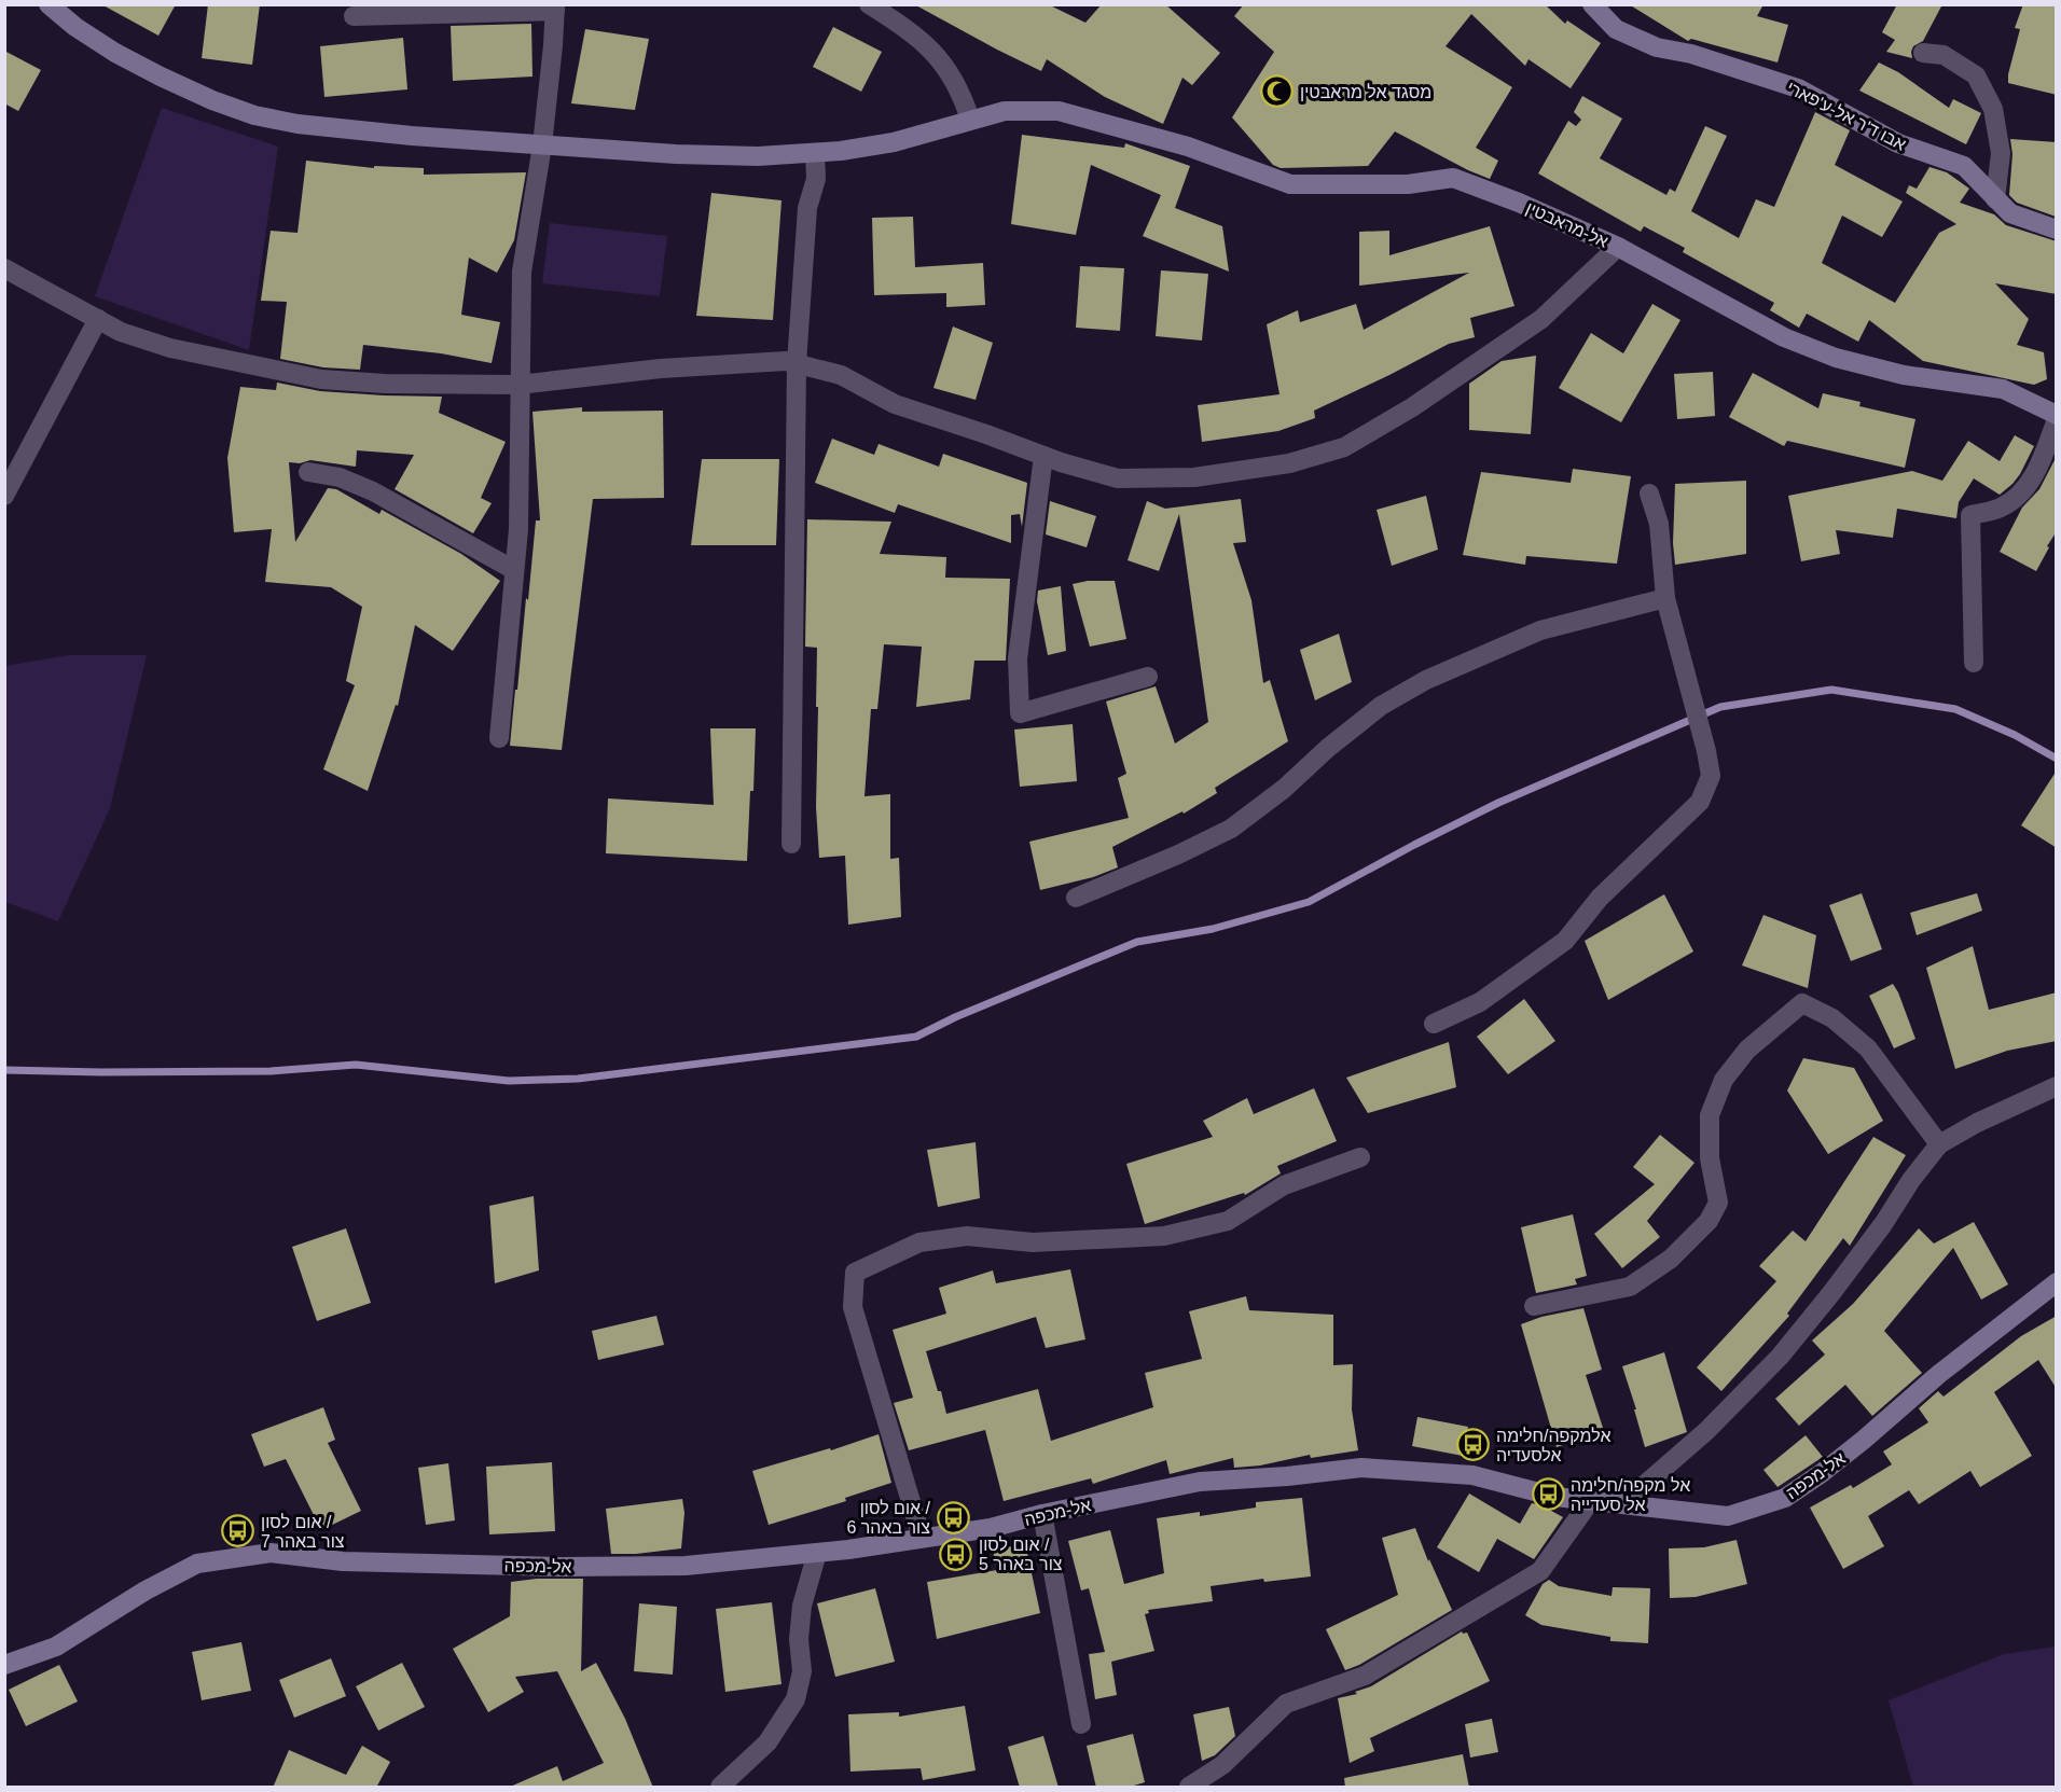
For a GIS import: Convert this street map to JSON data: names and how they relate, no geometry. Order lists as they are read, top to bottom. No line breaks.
{"streets":{"street":["אבו ד'ר אל-ע'פארי","אל-מראבטין","אל-מכפה"]},"places":{"mosque":["מסגד אל מראבטין"],"bus stop":["אלמקפה/חלימה אלסעדיה","אל מקפה/חלימה אל סעדייה","אום לסון / צור באהר 6","אום לסון / צור באהר 7","אום לסון / צור באהר 5"]}}
